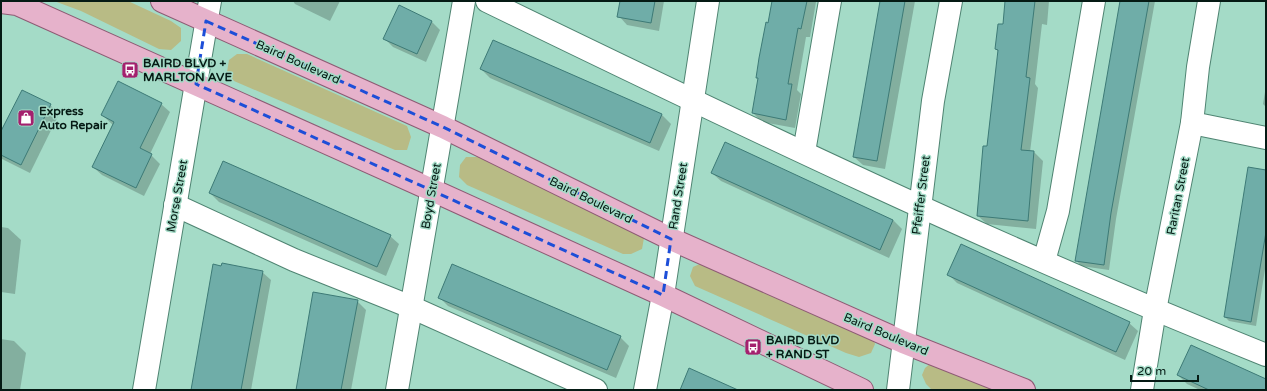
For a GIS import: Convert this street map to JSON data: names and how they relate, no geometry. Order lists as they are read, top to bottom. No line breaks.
{"streets":{"main road":["Baird Boulevard"],"street":["Pfeiffer Street","Morse Street","Boyd Street","Rand Street","Raritan Street"]},"crossings":[["Baird Boulevard","Pfeiffer Street"],["Baird Boulevard","Morse Street"],["Baird Boulevard","Boyd Street"],["Baird Boulevard","Rand Street"]],"places":{"bus stop":["BAIRD BLVD + MARLTON AVE","BAIRD BLVD + RAND ST"],"shop":["Express Auto Repair"]},"scale_bar":"20 m"}
